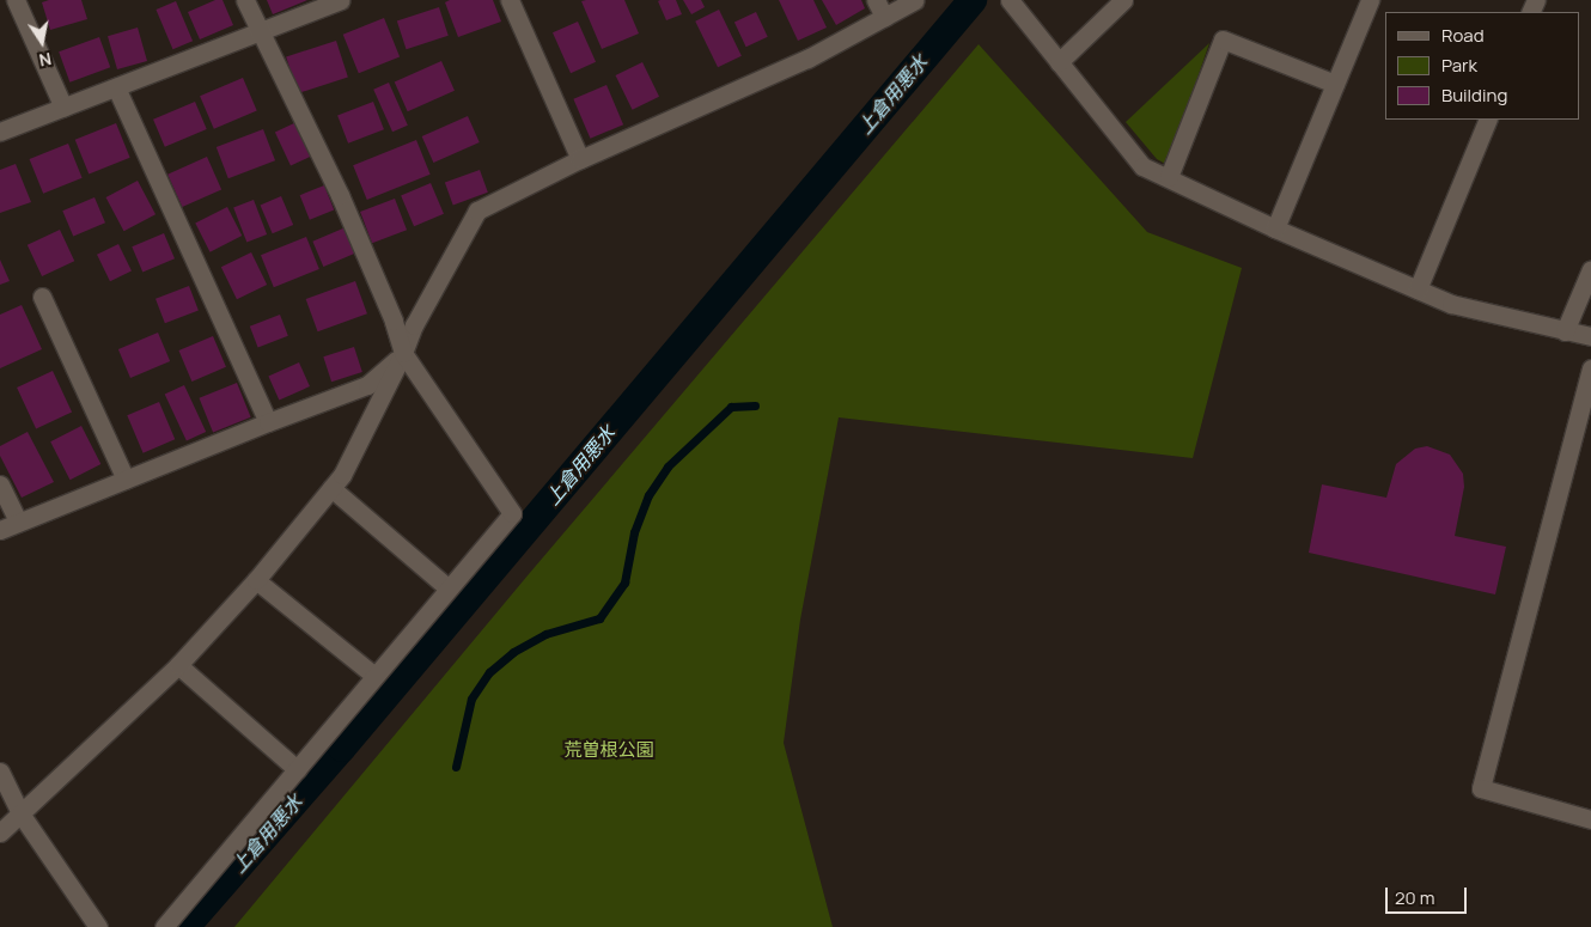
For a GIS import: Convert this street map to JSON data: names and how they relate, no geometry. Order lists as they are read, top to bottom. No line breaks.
{"water":["上倉用悪水"],"parks":["荒曽根公園"],"legend":["Road","Park","Building"],"scale_bar":"20 m","north":"bottom"}
